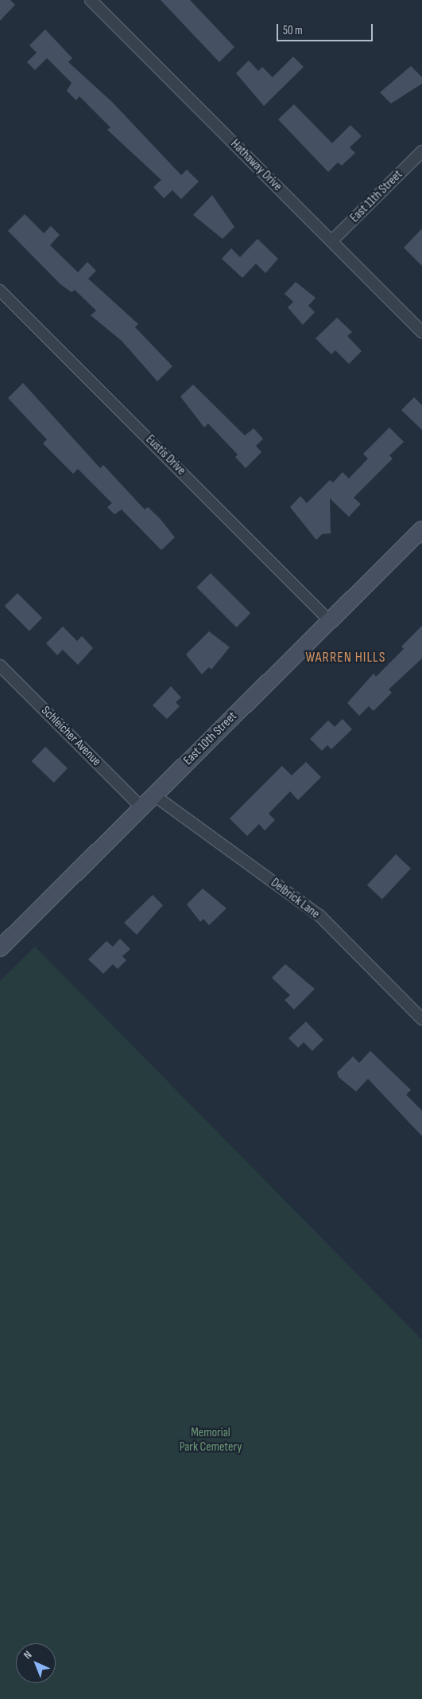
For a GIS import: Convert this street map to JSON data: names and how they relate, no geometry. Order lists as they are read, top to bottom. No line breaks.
{"streets":{"main road":["East 10th Street"],"street":["Hathaway Drive","East 11th Street","Eustis Drive","Schleicher Avenue","Delbrick Lane"]},"crossings":[["Hathaway Drive","East 11th Street"],["Eustis Drive","East 10th Street"],["Schleicher Avenue","East 10th Street"],["East 10th Street","Delbrick Lane"]],"districts":["WARREN HILLS"],"parks":["Memorial Park Cemetery"],"scale_bar":"50 m","north":"top left"}
